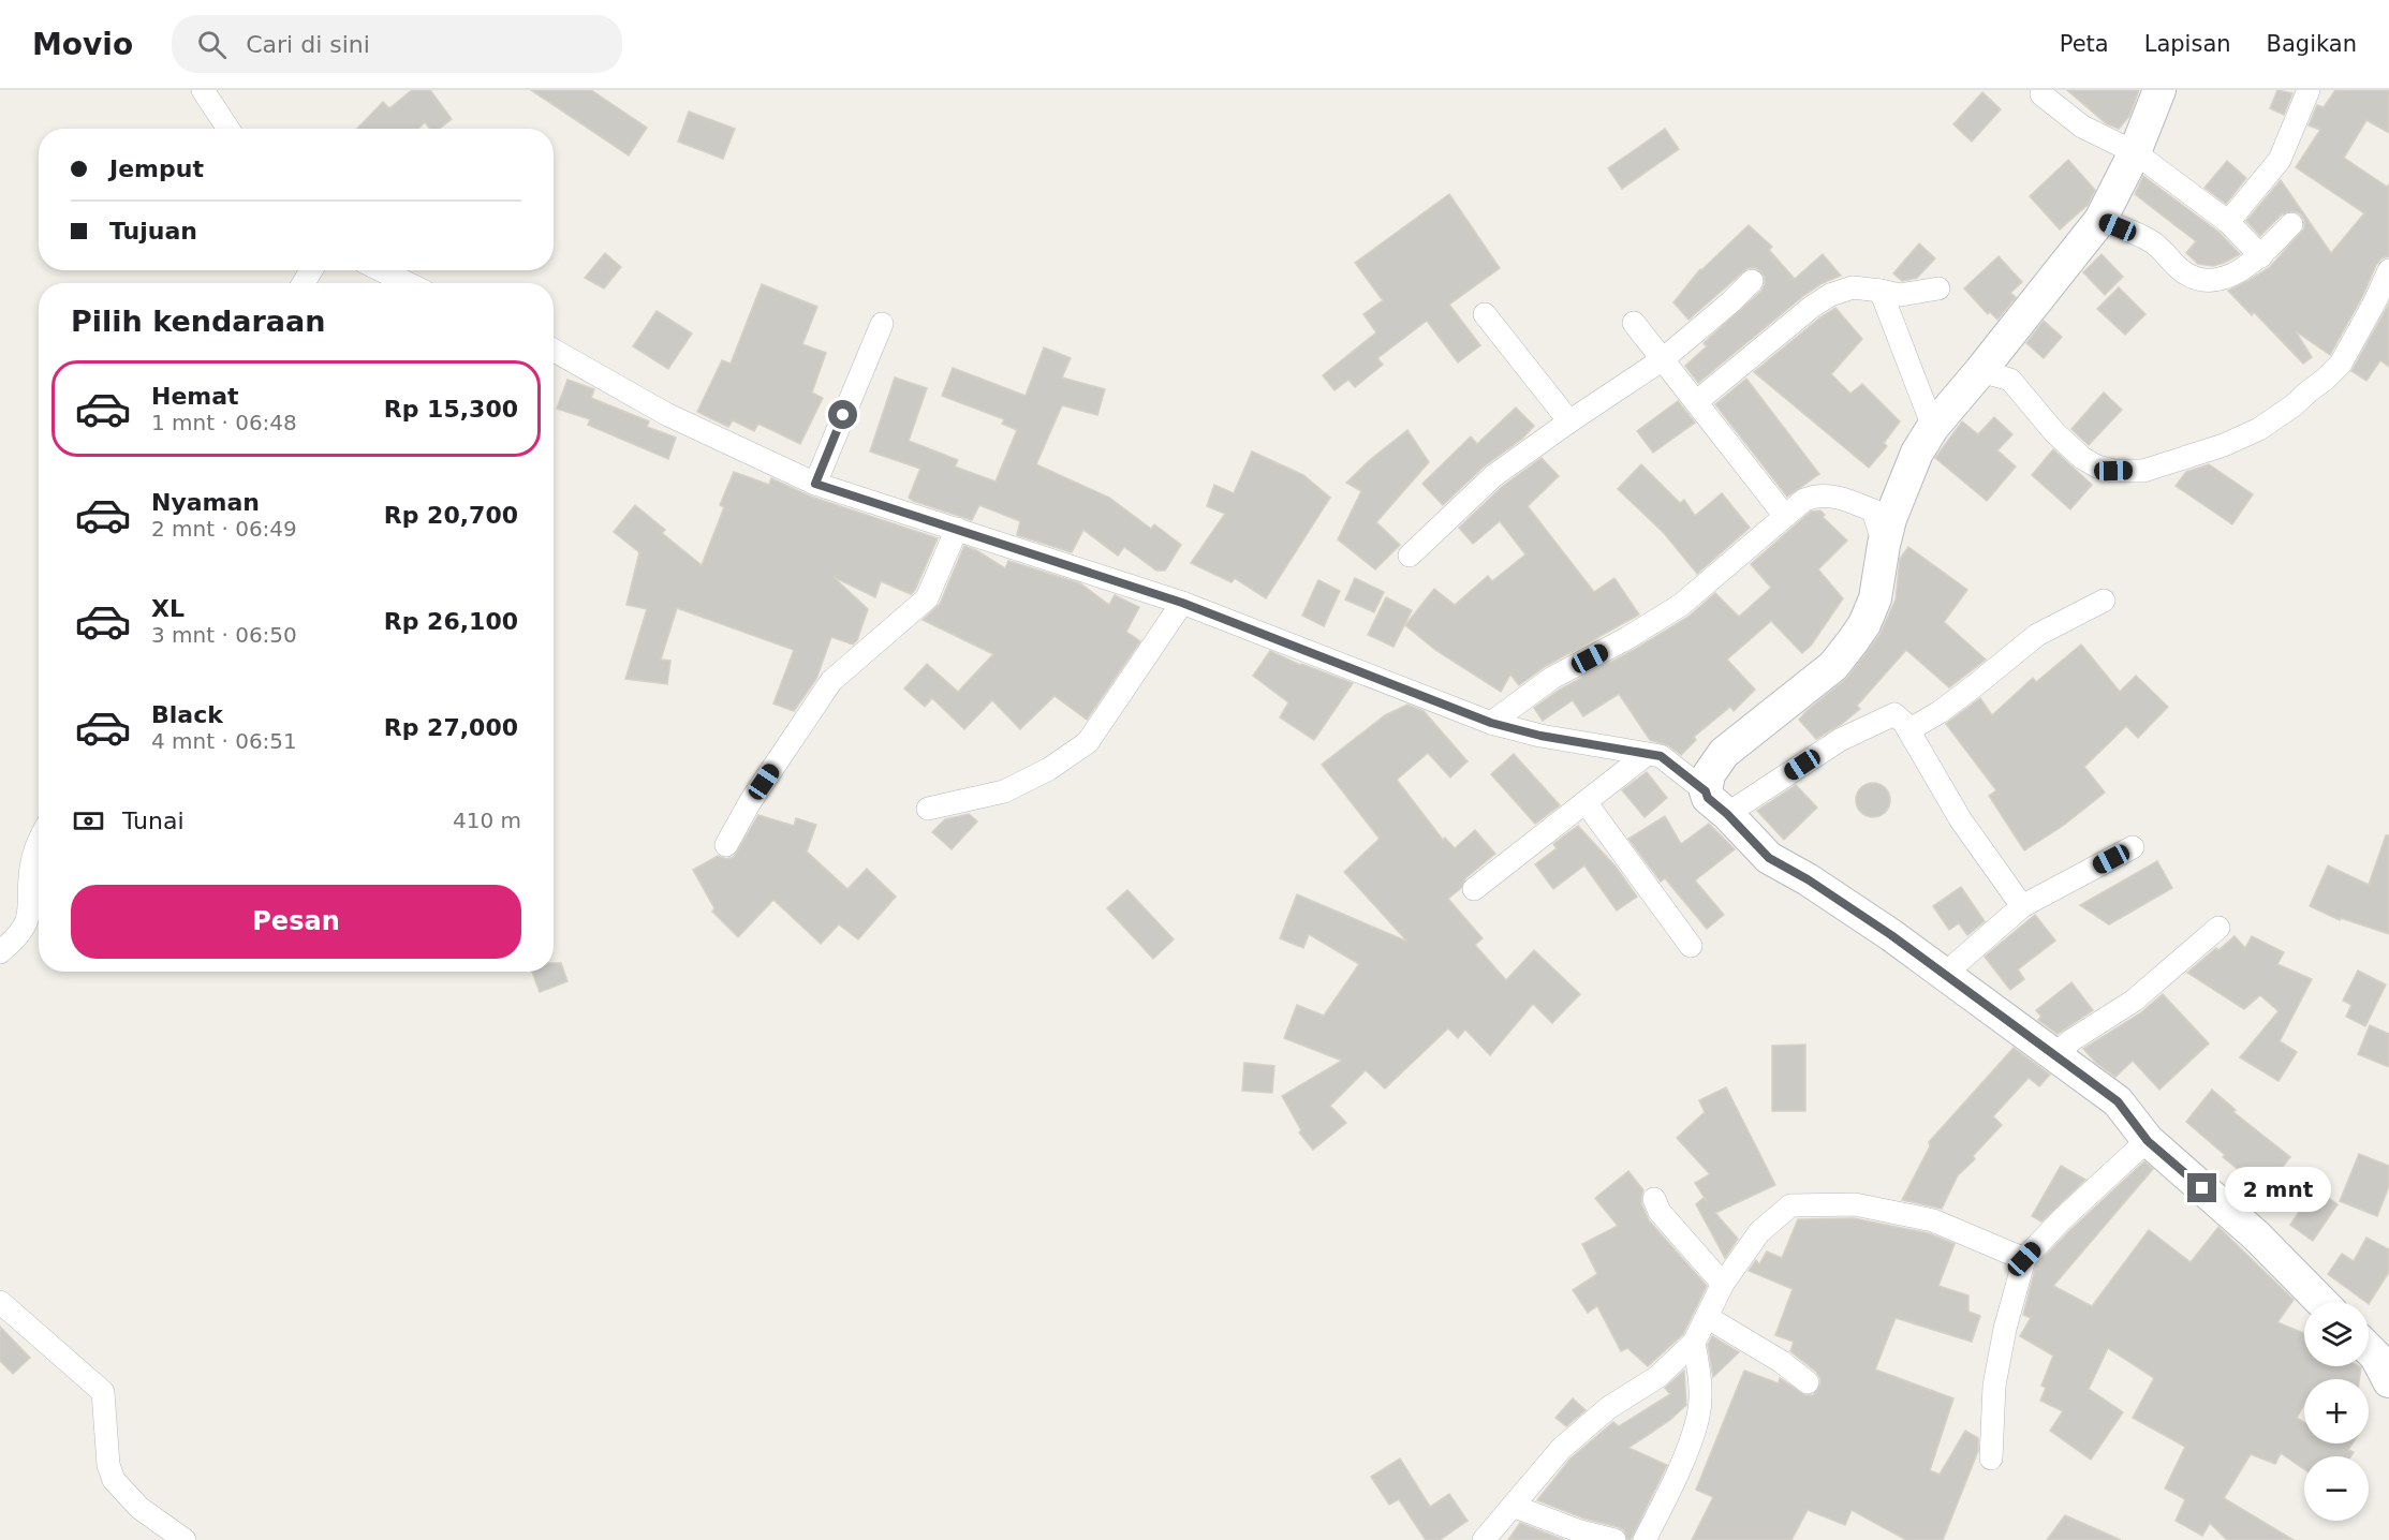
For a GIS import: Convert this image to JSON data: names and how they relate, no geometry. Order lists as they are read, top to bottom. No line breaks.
{"page":{"header":"Movio","search":"Cari di sini","nav":["Peta","Lapisan","Bagikan"],"banner":["Jemput","Tujuan"],"heading":"Pilih kendaraan","list":[{"name":"Hemat","note":"1 mnt · 06:48","value":"Rp 15,300"},{"name":"Nyaman","note":"2 mnt · 06:49","value":"Rp 20,700"},{"name":"XL","note":"3 mnt · 06:50","value":"Rp 26,100"},{"name":"Black","note":"4 mnt · 06:51","value":"Rp 27,000"}],"pay":["Tunai","410 m"],"buttons":"Pesan","bubble":"2 mnt","map_buttons":["+","−"]}}
